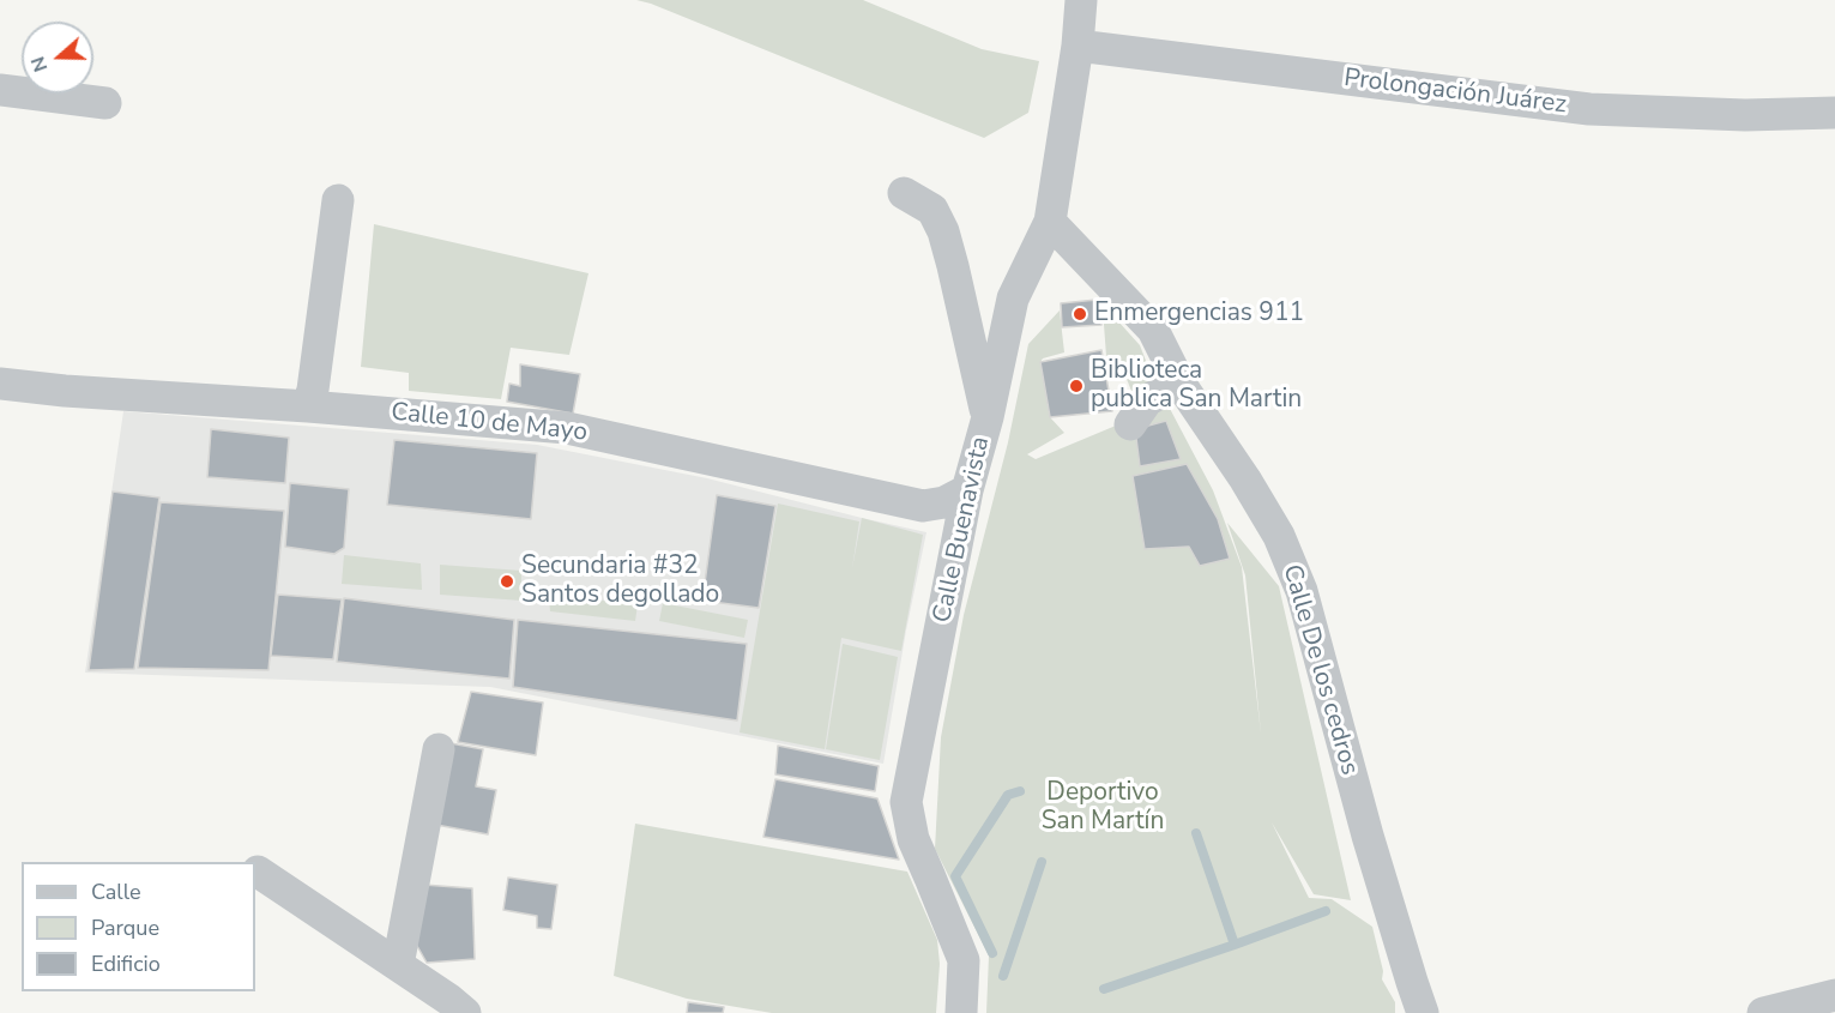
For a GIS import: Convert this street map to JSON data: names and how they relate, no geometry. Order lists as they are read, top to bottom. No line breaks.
{"streets":{"street":["Prolongación Juárez","Calle 10 de Mayo","Calle Buenavista","Calle De los cedros"]},"crossings":[["Prolongación Juárez","Calle Buenavista"],["Calle 10 de Mayo","Calle Buenavista"],["Calle Buenavista","Calle De los cedros"]],"parks":["Deportivo San Martín"],"places":["Enmergencias 911","Biblioteca publica San Martin","Secundaria #32 Santos degollado"],"legend":["Calle","Parque","Edificio"],"north":"left"}
